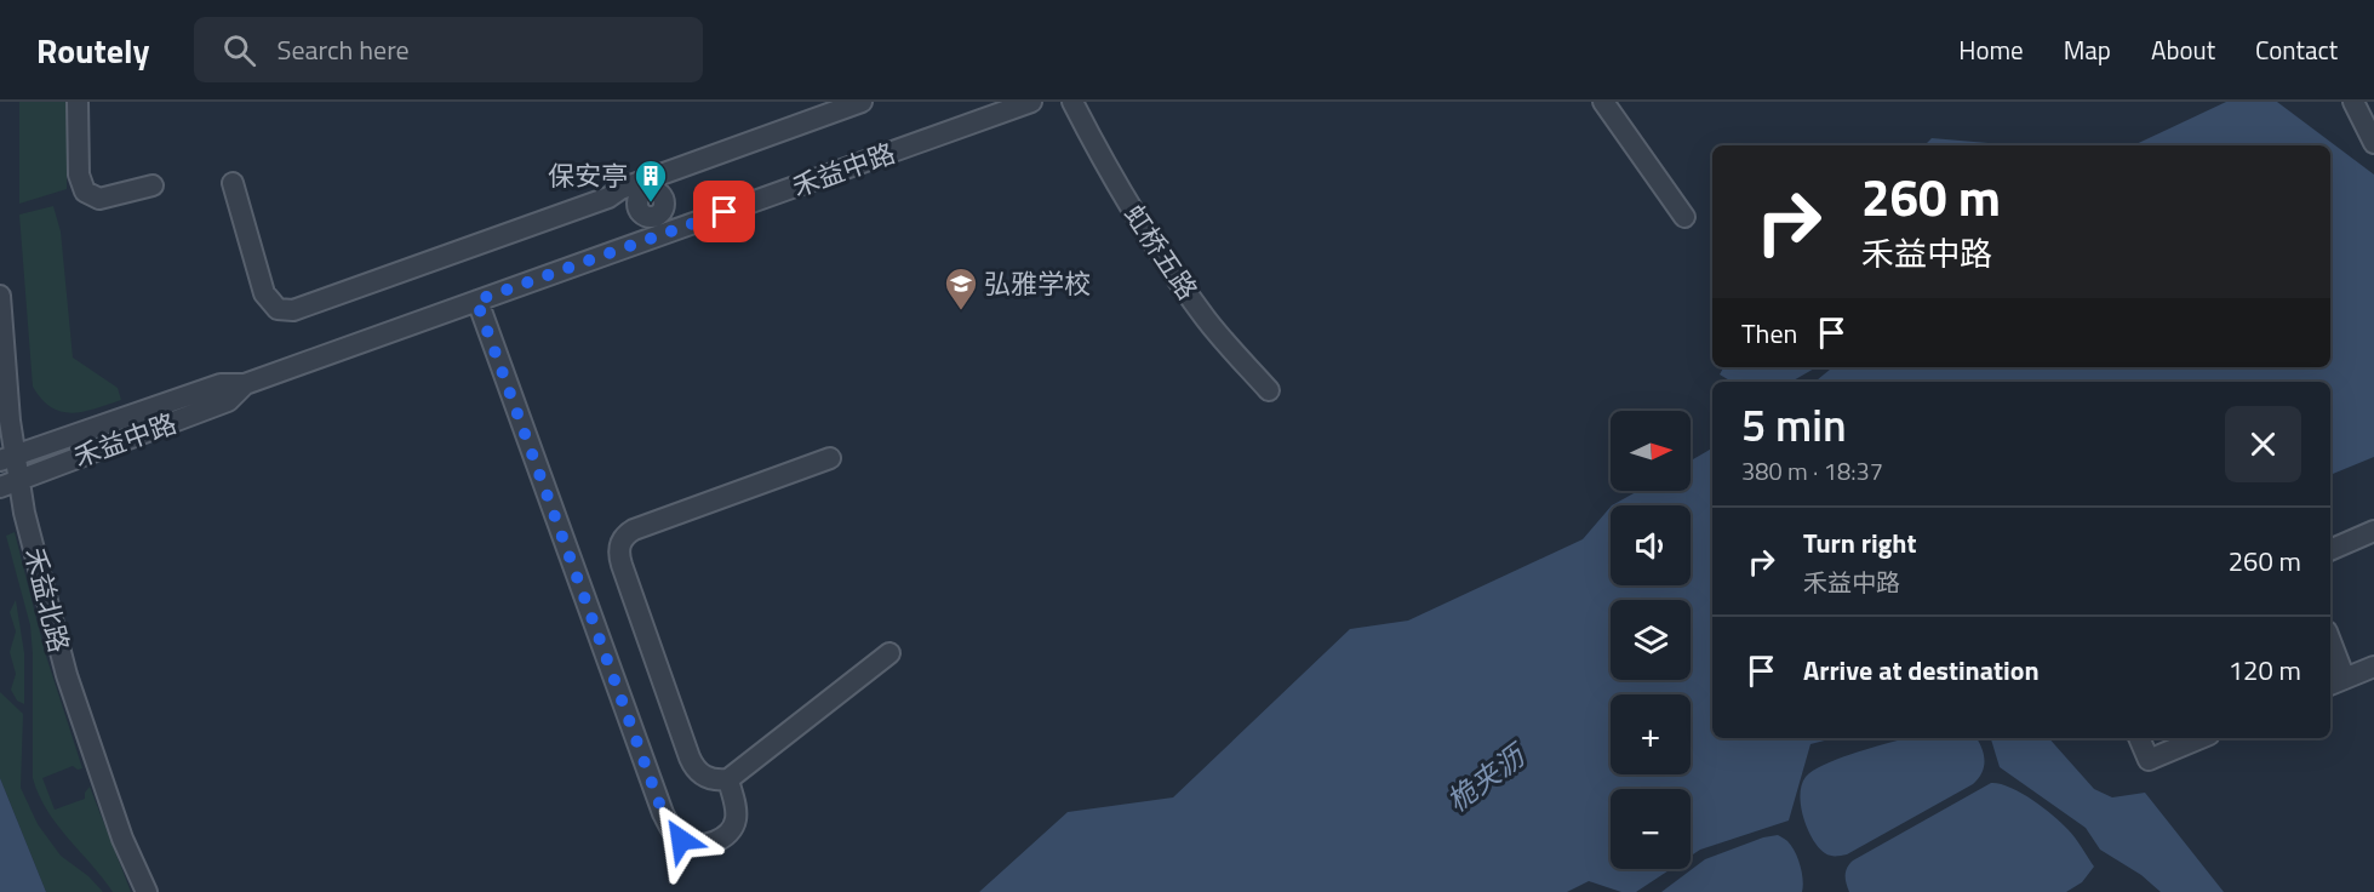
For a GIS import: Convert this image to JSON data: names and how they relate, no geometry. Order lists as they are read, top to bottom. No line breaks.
{"streets":{"street":["禾益中路","虹桥五路","禾益北路"]},"crossings":[["禾益中路","禾益北路"]],"water":["桅夹沥"],"places":{"building":["保安亭"],"school or university":["弘雅学校"]},"north":"right","page":{"header":"Routely","search":"Search here","nav":["Home","Map","About","Contact"],"turn":["260 m","禾益中路"],"then":"Then","heading":["5 min","380 m · 18:37"],"map_buttons":["+","−"],"list":[{"name":"Turn right","note":"禾益中路","value":"260 m"},{"name":"Arrive at destination","value":"120 m"}]}}
